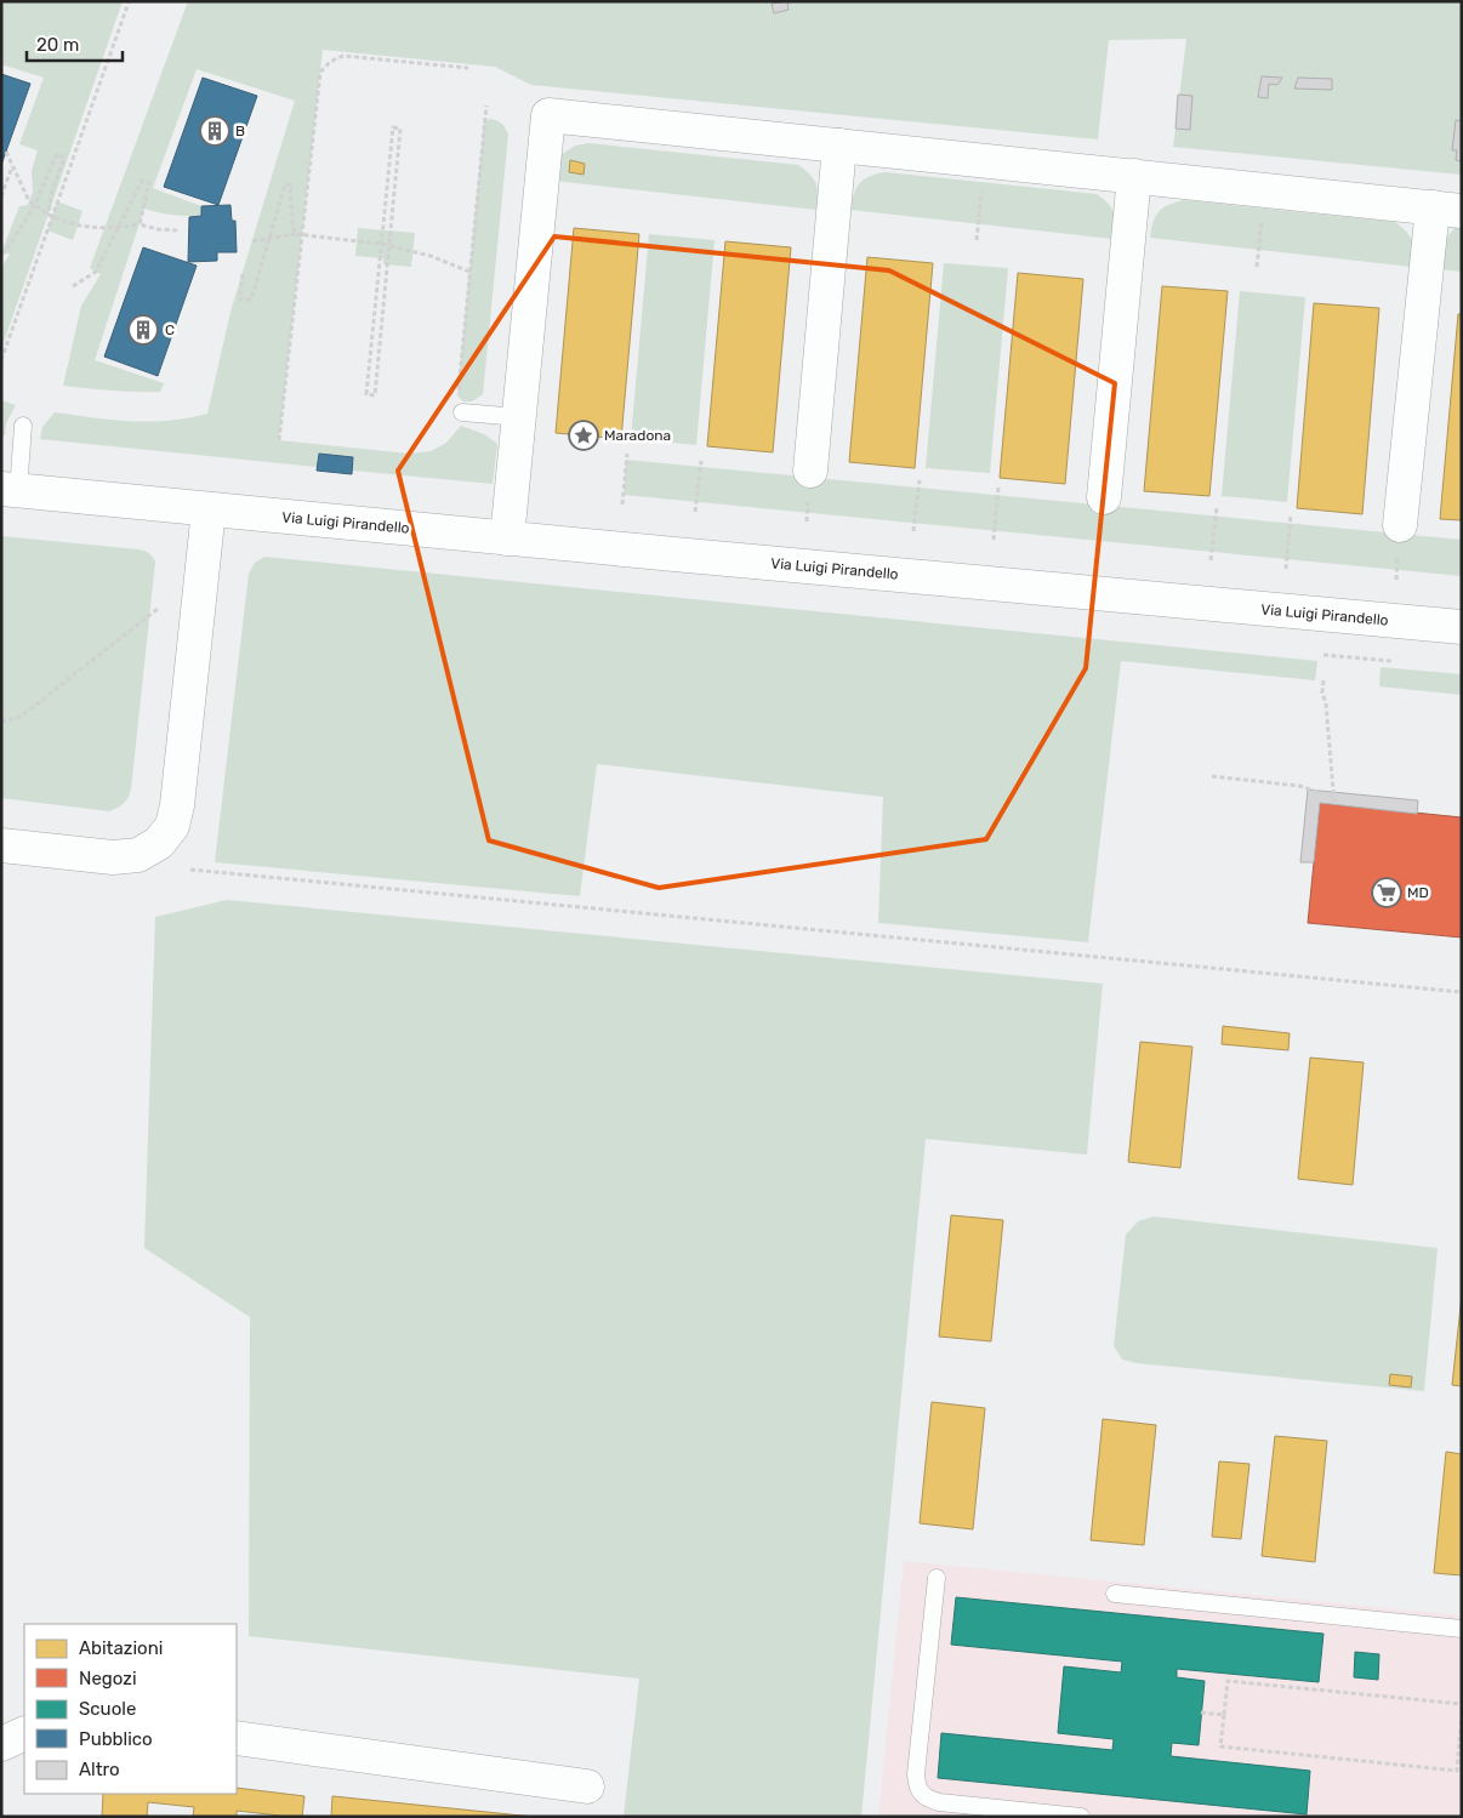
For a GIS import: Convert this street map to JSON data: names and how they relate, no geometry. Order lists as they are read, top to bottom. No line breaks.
{"streets":{"street":["Via Luigi Pirandello"]},"places":{"building":["B","C"],"place":["Maradona"],"supermarket":["MD"]},"legend":["Abitazioni","Negozi","Scuole","Pubblico","Altro"],"scale_bar":"20 m"}
